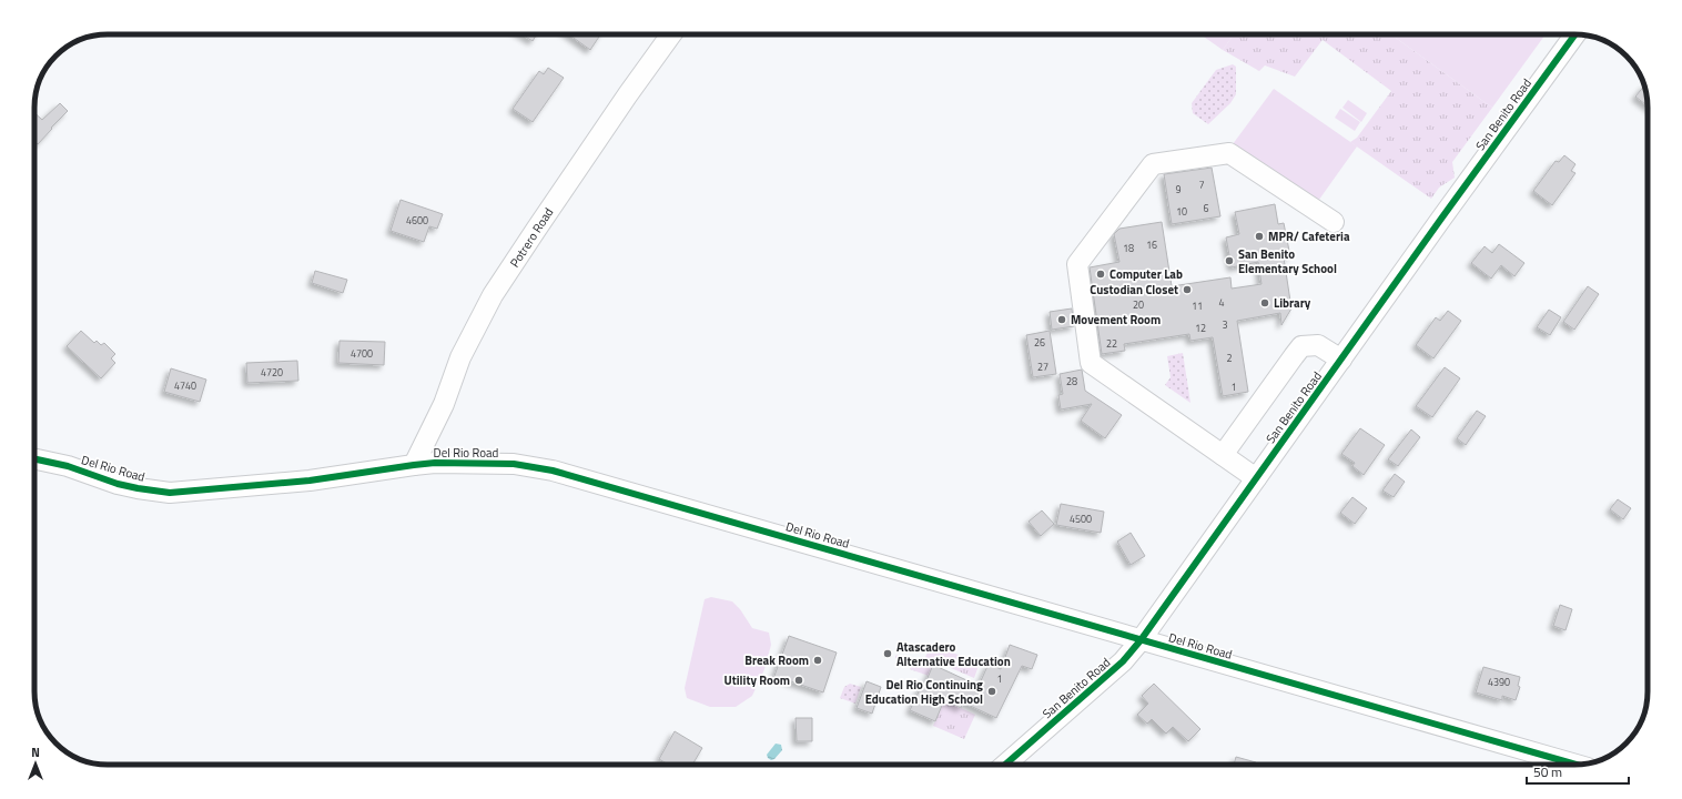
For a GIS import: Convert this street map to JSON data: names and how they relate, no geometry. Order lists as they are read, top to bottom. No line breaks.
{"streets":{"street":["San Benito Road","Potrero Road","Del Rio Road"]},"crossings":[["San Benito Road","Del Rio Road"],["Potrero Road","Del Rio Road"]],"places":["MPR/ Cafeteria","San Benito Elementary School","Computer Lab","Custodian Closet","Library","Movement Room","Atascadero Alternative Education","Break Room","Utility Room","Del Rio Continuing Education High School"],"house_numbers":["7","9","6","10","4600","16","18","4","20","11","3","12","26","22","4700","2","27","4720","28","4740","1","4500","1","4390"],"scale_bar":"50 m","north":"top"}
